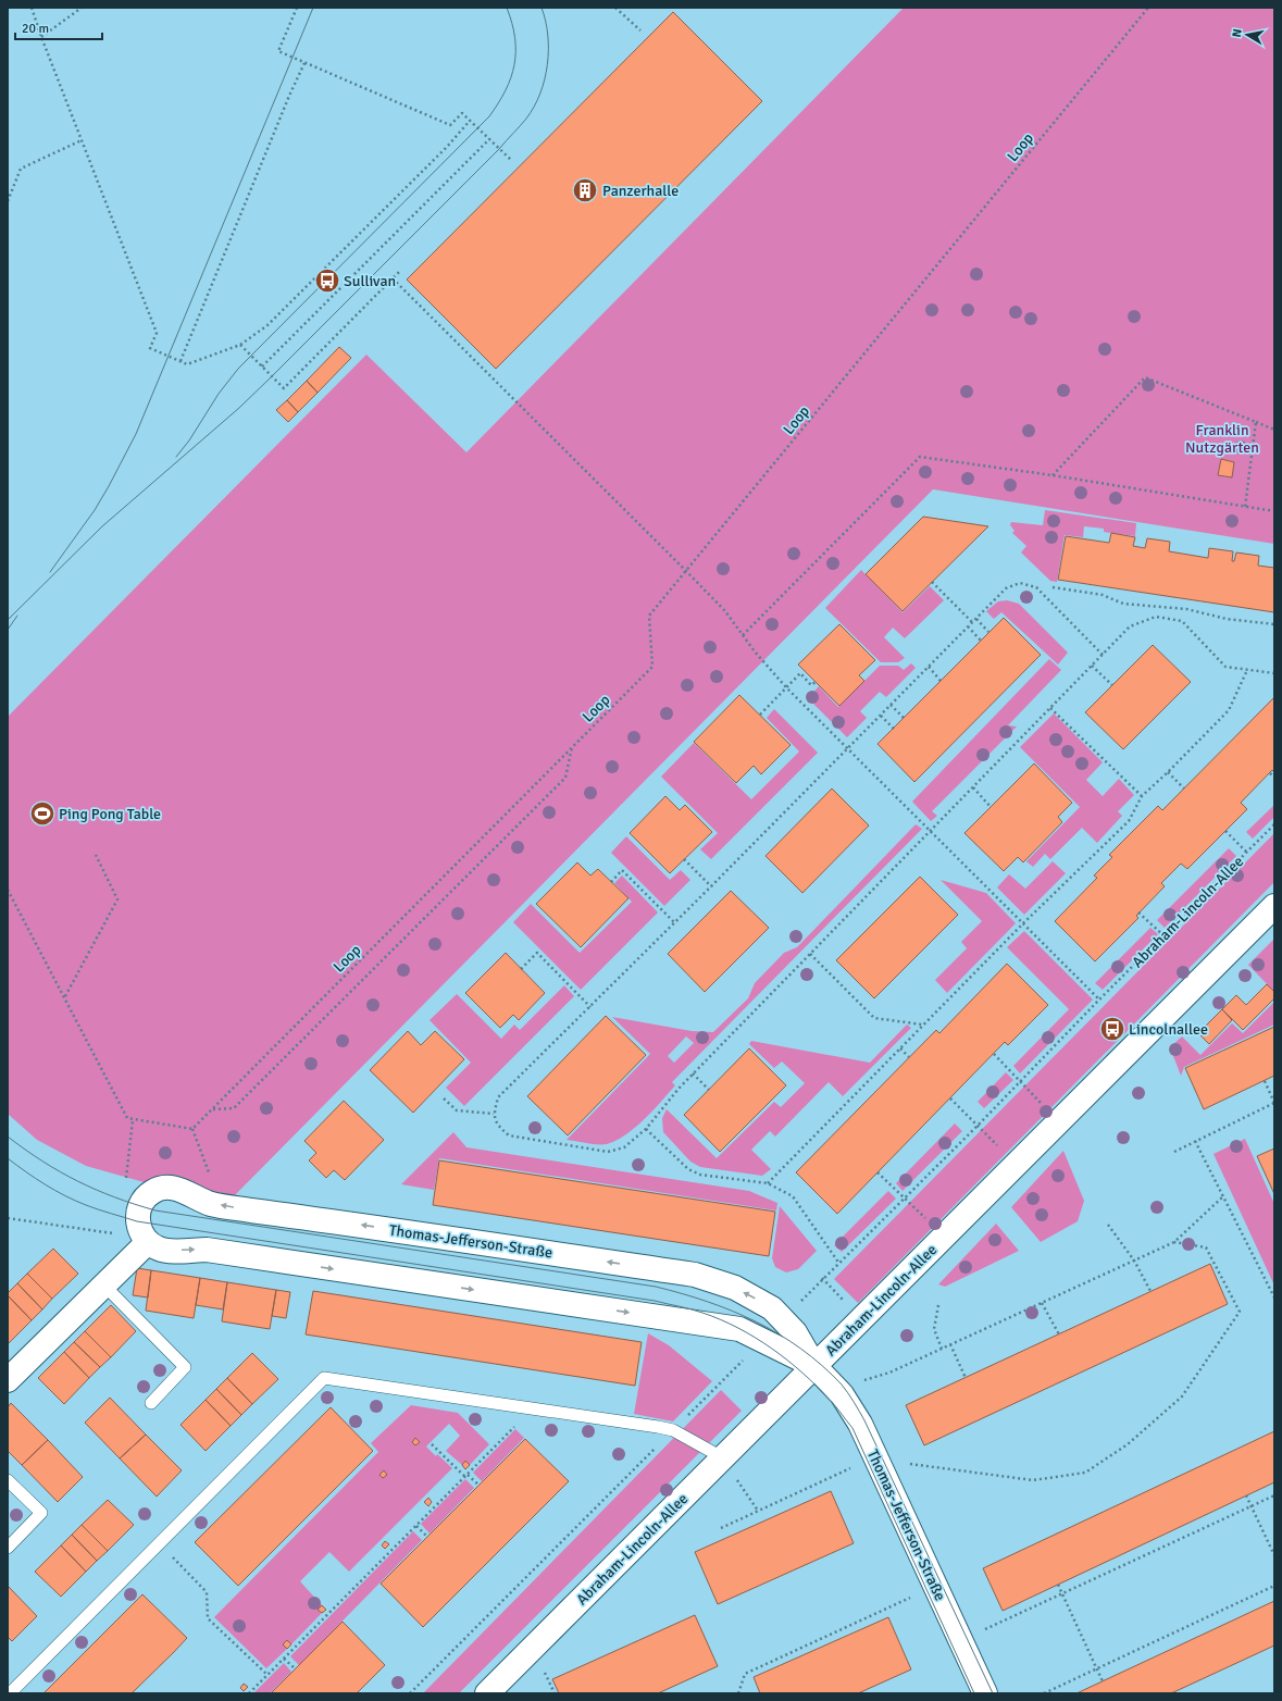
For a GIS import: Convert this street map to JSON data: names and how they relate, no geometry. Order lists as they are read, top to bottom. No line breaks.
{"streets":{"street":["Abraham-Lincoln-Allee","Thomas-Jefferson-Straße"],"path":["Loop"]},"crossings":[["Abraham-Lincoln-Allee","Thomas-Jefferson-Straße"]],"parks":["Franklin Nutzgärten"],"places":{"building":["Panzerhalle"],"bus stop":["Sullivan","Lincolnallee"],"sports":["Ping Pong Table"]},"scale_bar":"20 m","north":"left"}
